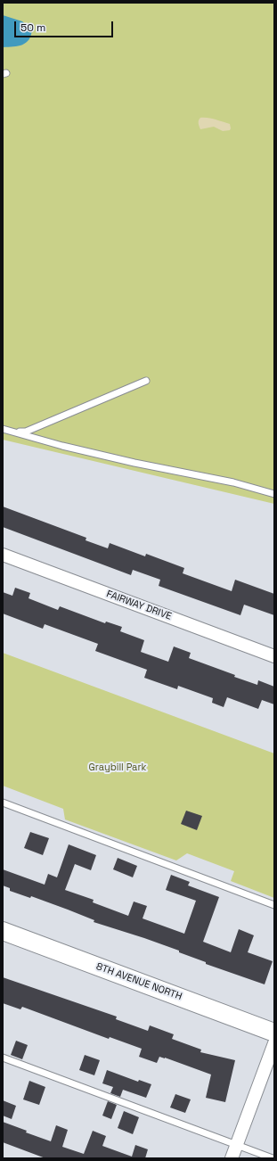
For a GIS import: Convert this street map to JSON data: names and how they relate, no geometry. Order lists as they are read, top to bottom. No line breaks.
{"streets":{"street":["FAIRWAY DRIVE","8TH AVENUE NORTH"]},"parks":["Graybill Park"],"scale_bar":"50 m"}
